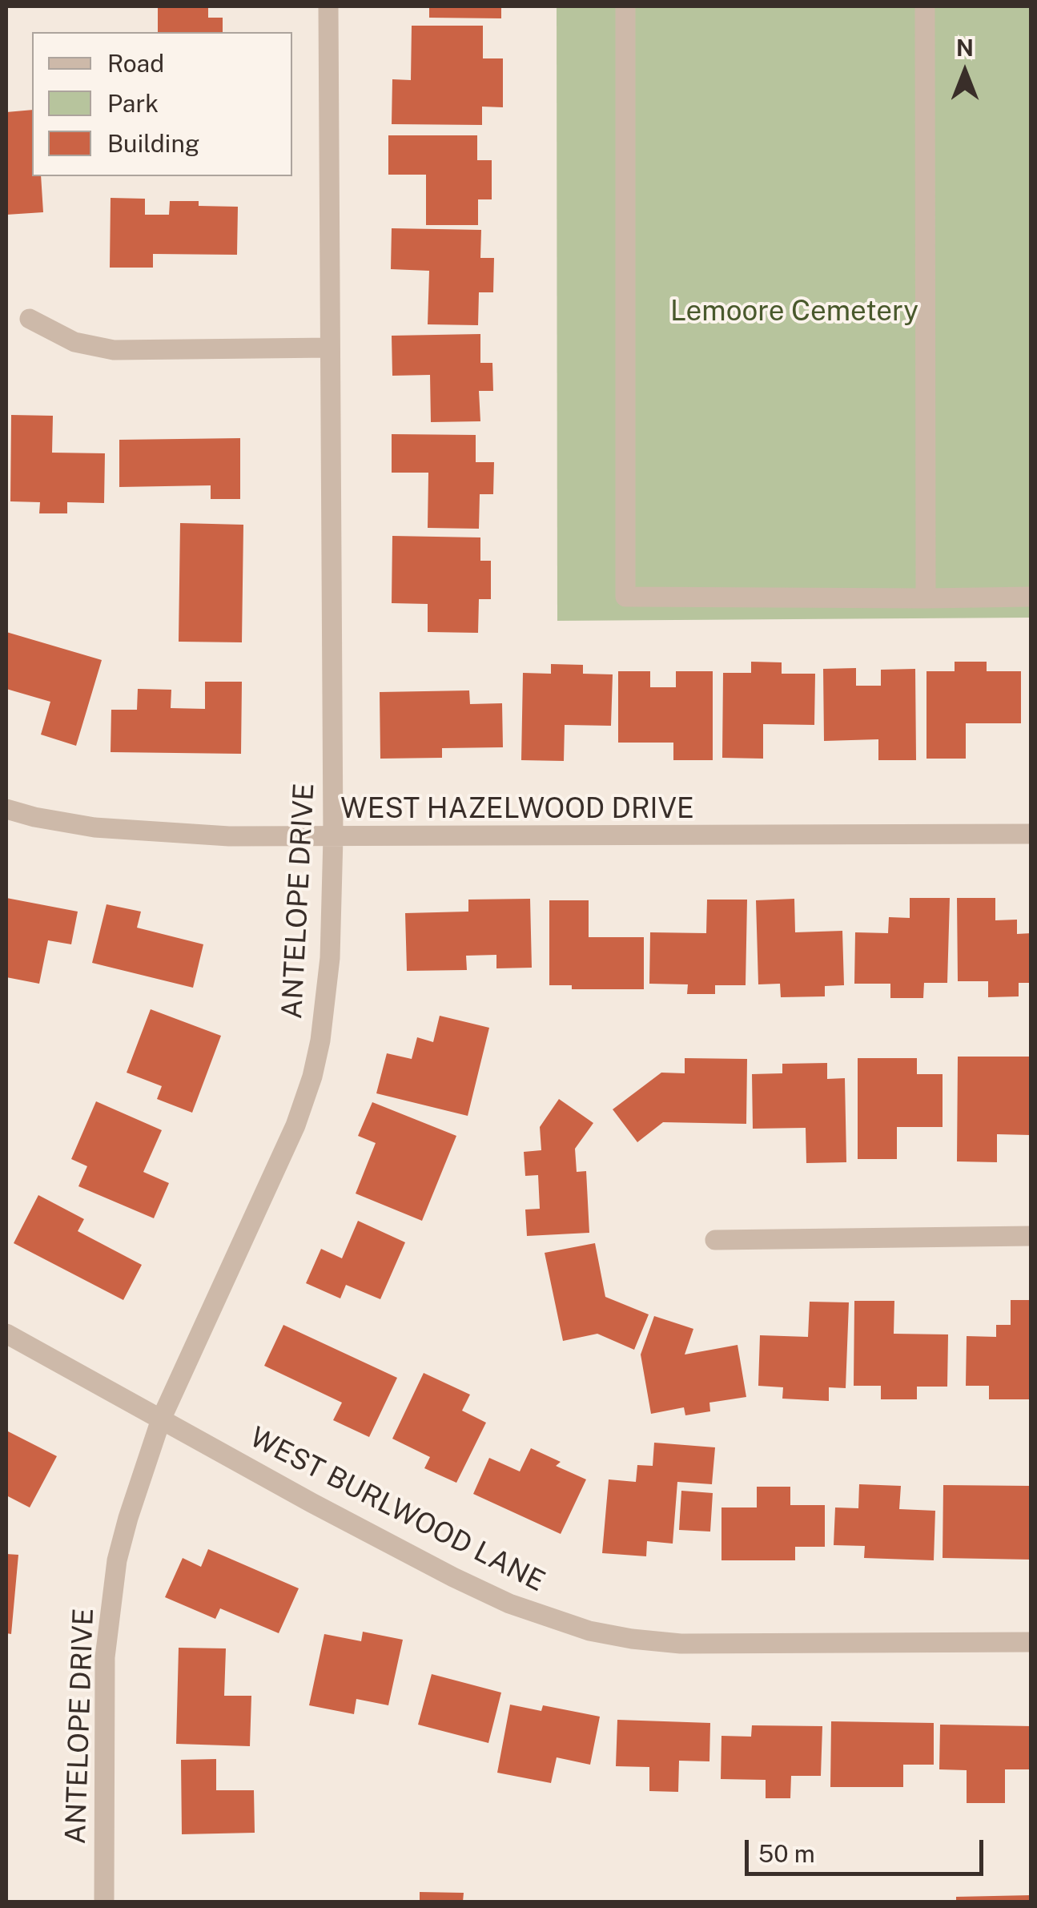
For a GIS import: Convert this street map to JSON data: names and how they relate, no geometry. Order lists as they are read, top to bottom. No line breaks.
{"streets":{"street":["WEST HAZELWOOD DRIVE","ANTELOPE DRIVE","WEST BURLWOOD LANE"]},"crossings":[["WEST HAZELWOOD DRIVE","ANTELOPE DRIVE"],["ANTELOPE DRIVE","WEST BURLWOOD LANE"]],"parks":["Lemoore Cemetery"],"legend":["Road","Park","Building"],"scale_bar":"50 m","north":"top"}
